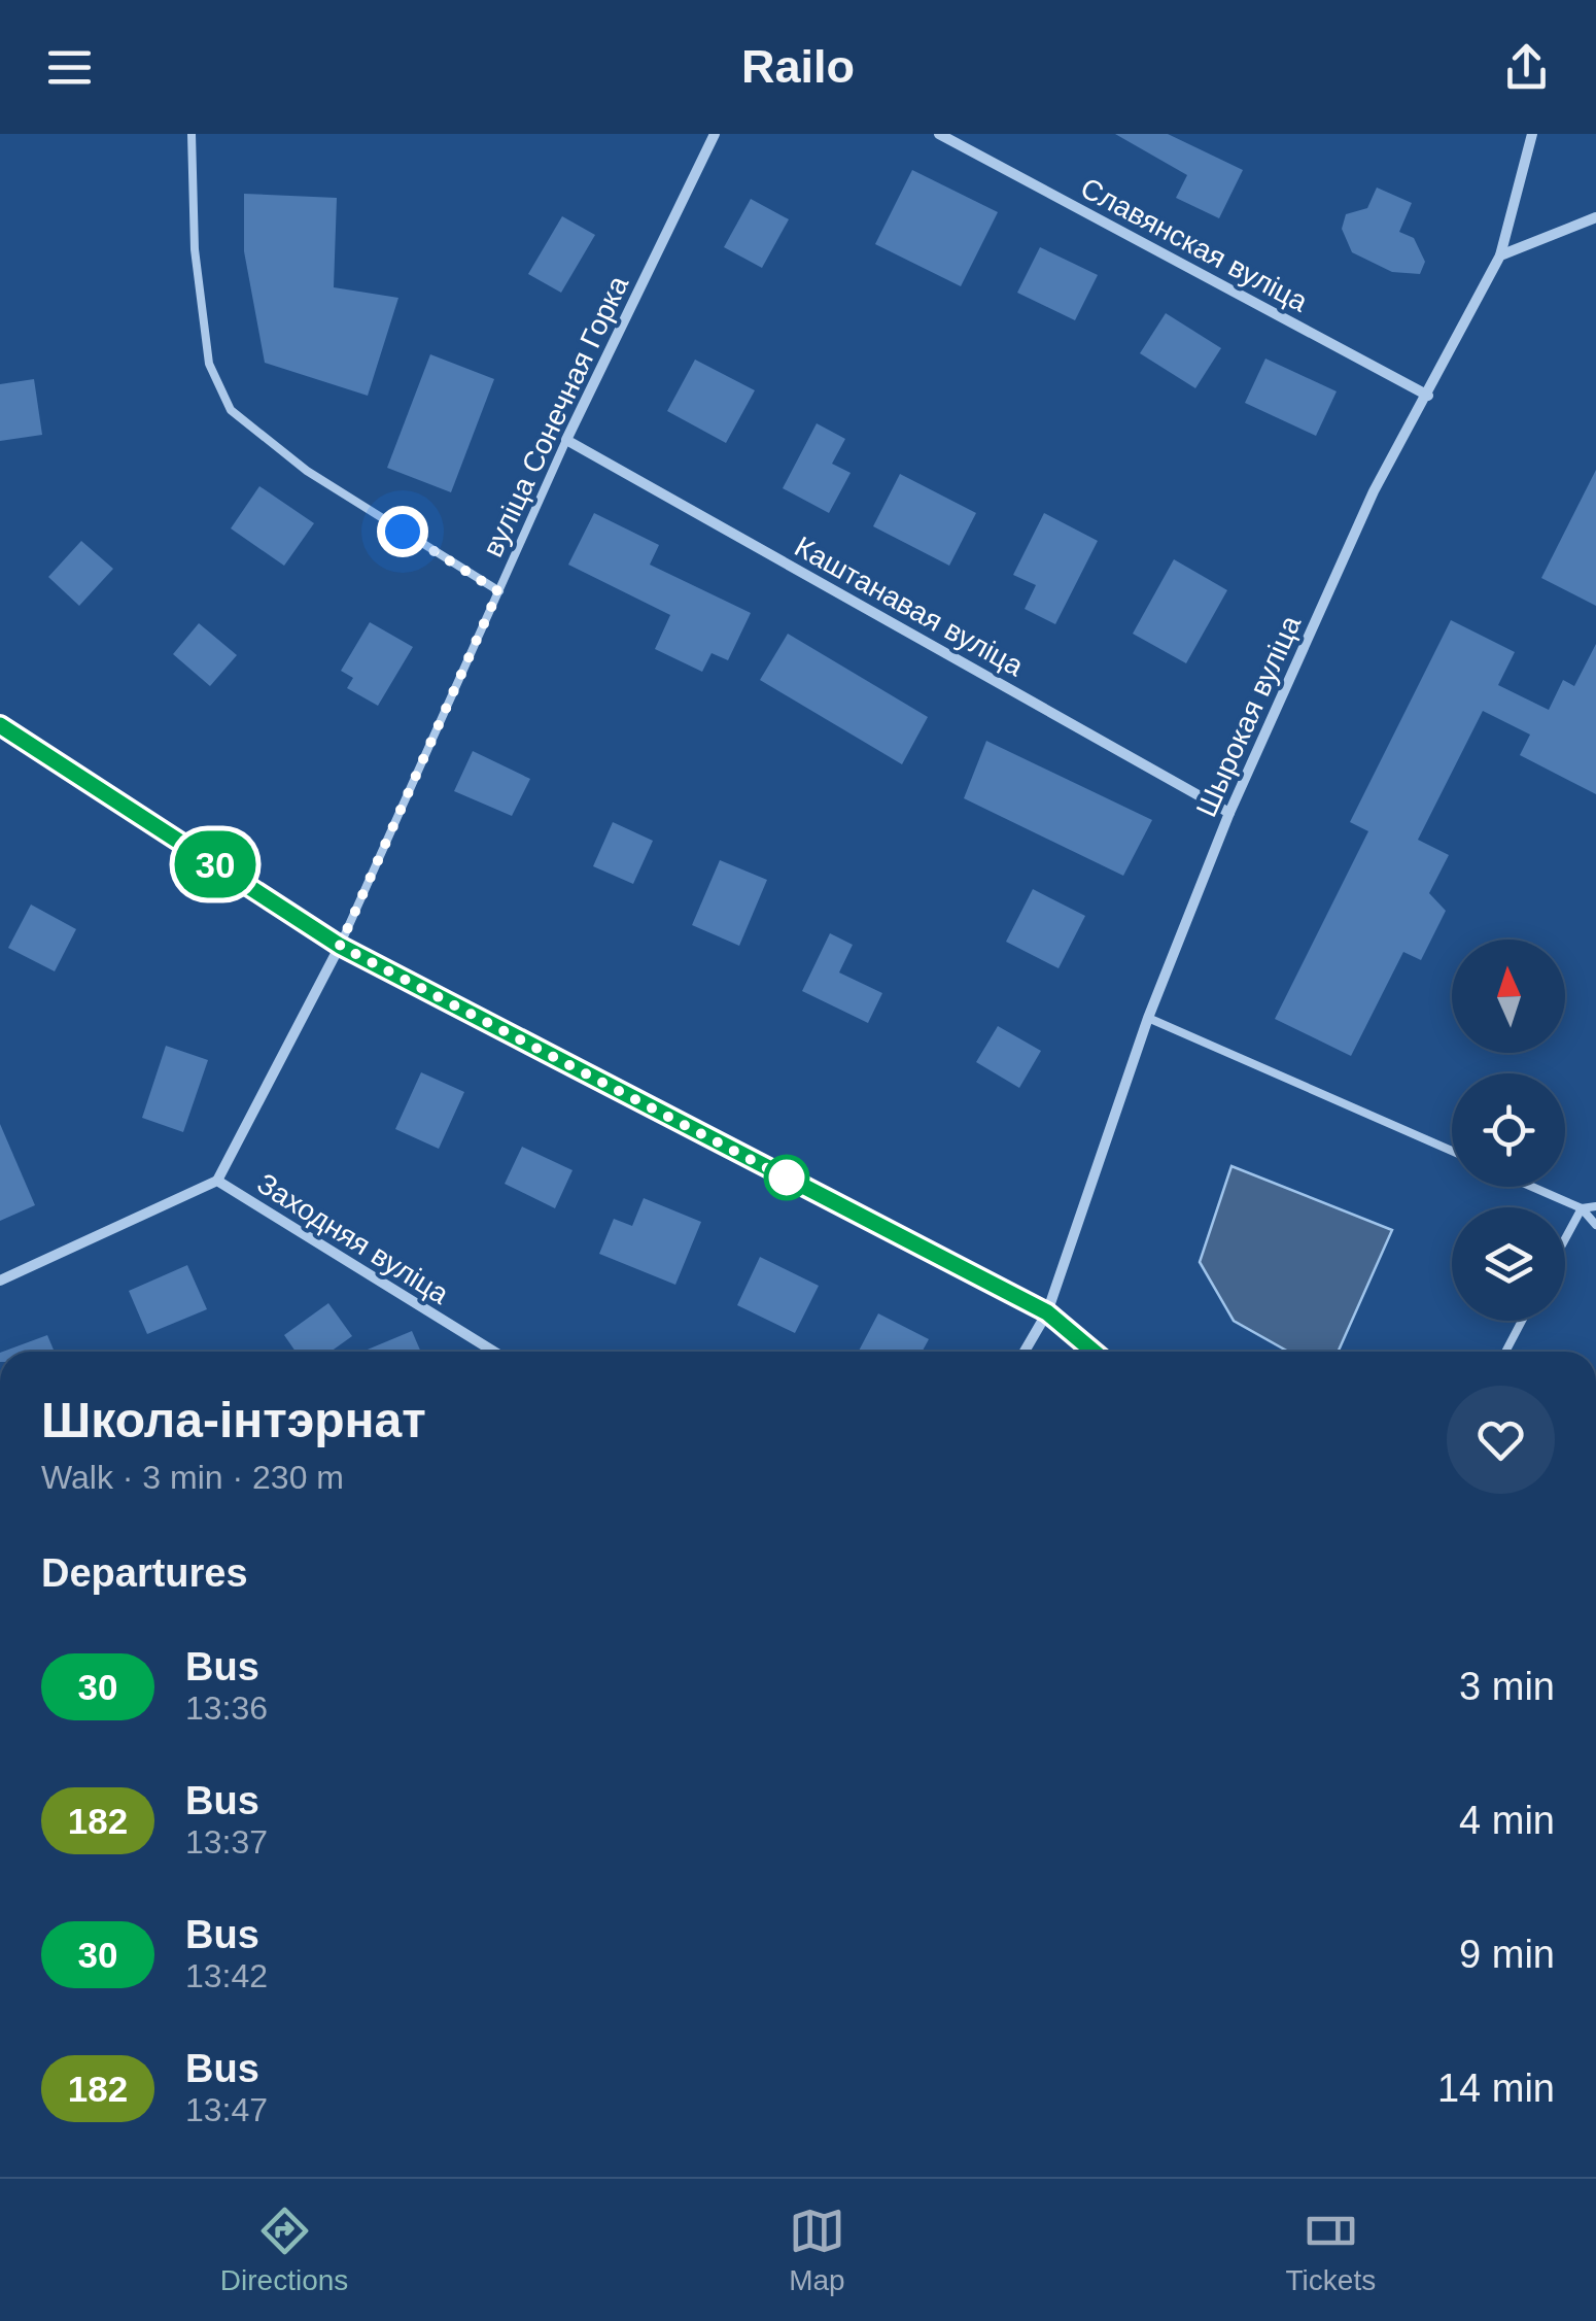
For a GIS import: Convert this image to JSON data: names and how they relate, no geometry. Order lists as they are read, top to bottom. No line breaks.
{"streets":{"street":["Славянская вуліца","вуліца Сонечная Горка","Каштанавая вуліца","Шырокая вуліца","Заходняя вуліца"]},"crossings":[["Славянская вуліца","Шырокая вуліца"],["вуліца Сонечная Горка","Каштанавая вуліца"],["Каштанавая вуліца","Шырокая вуліца"]],"lines":["bus line 30"],"north":"top","page":{"header":"Railo","on_map":"30","heading":[["Школа-інтэрнат","Walk · 3 min · 230 m"],"Departures"],"list":[{"mark":"30","name":"Bus","note":"13:36","value":"3 min"},{"mark":"182","name":"Bus","note":"13:37","value":"4 min"},{"mark":"30","name":"Bus","note":"13:42","value":"9 min"},{"mark":"182","name":"Bus","note":"13:47","value":"14 min"}],"tabs":["Directions","Map","Tickets"]}}
